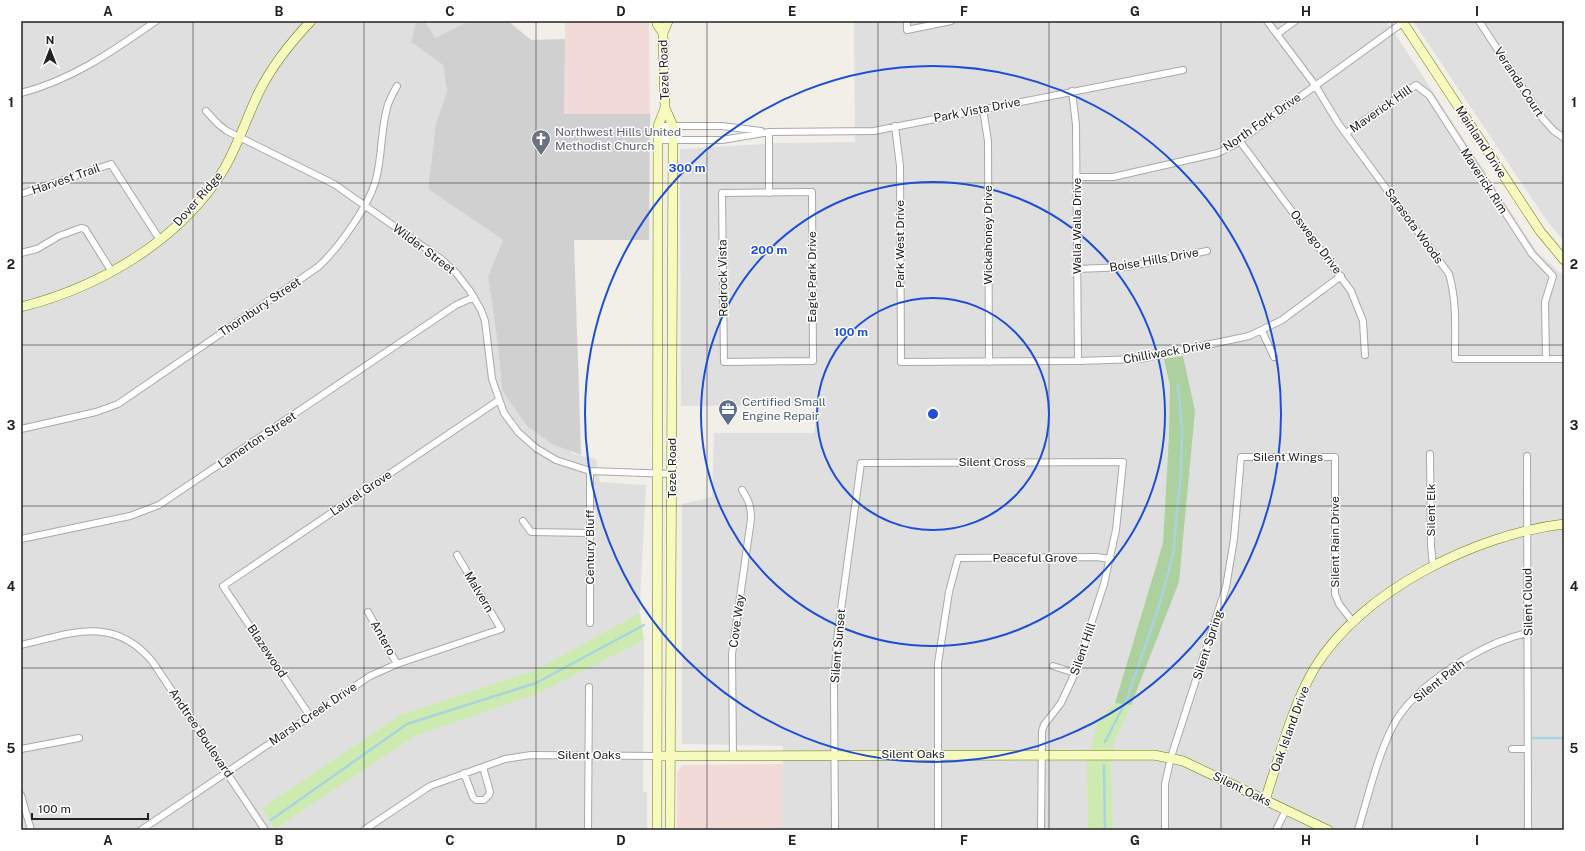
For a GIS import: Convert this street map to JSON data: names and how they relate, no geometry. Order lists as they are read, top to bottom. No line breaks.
{"streets":{"main road":["Tezel Road","Mainland Drive","Dover Ridge","Oak Island Drive","Silent Oaks"],"street":["Veranda Court","Maverick Hill","Park Vista Drive","North Fork Drive","Harvest Trail","Maverick Rim","Walla Walla Drive","Sarasota Woods","Wickahoney Drive","Oswego Drive","Park West Drive","Wilder Street","Boise Hills Drive","Eagle Park Drive","Redrock Vista","Thornbury Street","Chilliwack Drive","Lamerton Street","Silent Wings","Silent Cross","Laurel Grove","Silent Elk","Silent Rain Drive","Century Bluff","Peaceful Grove","Malvern","Silent Cloud","Cove Way","Antero","Silent Spring","Silent Sunset","Silent Hill","Blazewood","Silent Path","Marsh Creek Drive","Andtree Boulevard"]},"crossings":[["Tezel Road","Park Vista Drive"],["Tezel Road","Wilder Street"],["Tezel Road","Silent Oaks"],["Maverick Hill","Maverick Rim"],["Maverick Hill","Sarasota Woods"],["Park Vista Drive","Walla Walla Drive"],["Park Vista Drive","Wickahoney Drive"],["Park Vista Drive","Park West Drive"],["North Fork Drive","Mainland Drive"],["North Fork Drive","Walla Walla Drive"],["North Fork Drive","Sarasota Woods"],["North Fork Drive","Oswego Drive"],["Harvest Trail","Dover Ridge"],["Maverick Rim","Sarasota Woods"],["Dover Ridge","Wilder Street"],["Walla Walla Drive","Boise Hills Drive"],["Walla Walla Drive","Chilliwack Drive"],["Wickahoney Drive","Chilliwack Drive"],["Oswego Drive","Chilliwack Drive"],["Park West Drive","Chilliwack Drive"],["Wilder Street","Thornbury Street"],["Wilder Street","Lamerton Street"],["Wilder Street","Laurel Grove"],["Wilder Street","Century Bluff"],["Eagle Park Drive","Redrock Vista"],["Silent Wings","Silent Rain Drive"],["Silent Wings","Silent Spring"],["Silent Cross","Silent Sunset"],["Silent Cross","Silent Hill"],["Laurel Grove","Blazewood"],["Silent Elk","Oak Island Drive"],["Silent Rain Drive","Oak Island Drive"],["Peaceful Grove","Silent Hill"],["Peaceful Grove","Silent Oaks"],["Malvern","Marsh Creek Drive"],["Silent Cloud","Silent Path"],["Silent Cloud","Oak Island Drive"],["Cove Way","Silent Oaks"],["Antero","Marsh Creek Drive"],["Silent Spring","Silent Oaks"],["Silent Sunset","Silent Oaks"],["Silent Hill","Silent Oaks"],["Blazewood","Marsh Creek Drive"],["Marsh Creek Drive","Andtree Boulevard"],["Oak Island Drive","Silent Oaks"]],"places":{"church":["Northwest Hills United Methodist Church"],"office":["Certified Small Engine Repair"]},"scale_bar":"100 m","north":"top","grid":{"columns":["A","B","C","D","E","F","G","H","I"],"rows":["1","2","3","4","5"]},"rings":["300 m","200 m","100 m"]}
